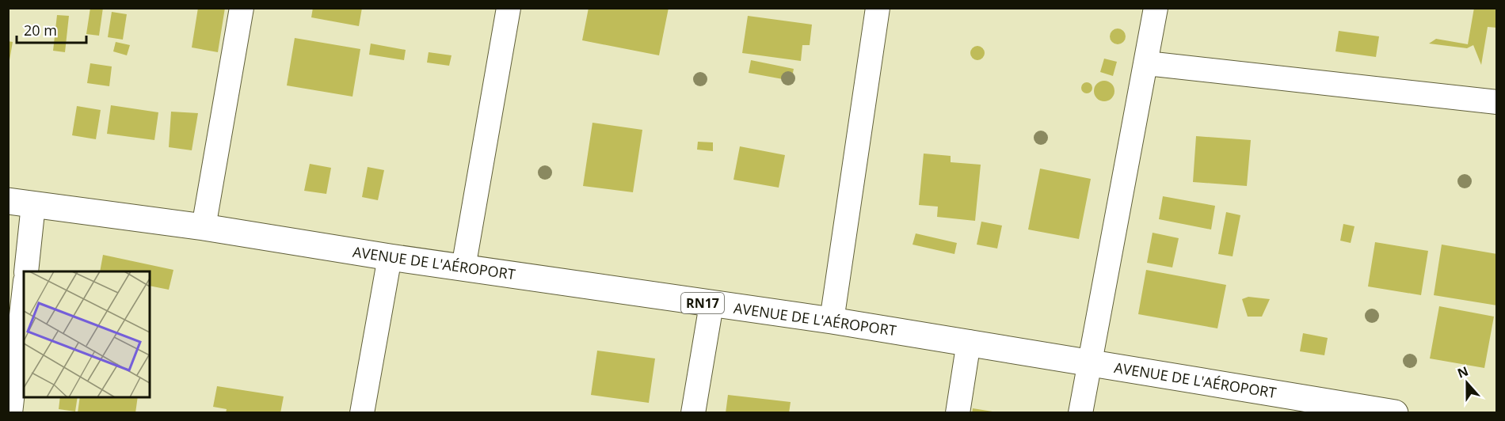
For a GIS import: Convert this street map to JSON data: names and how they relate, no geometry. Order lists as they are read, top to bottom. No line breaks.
{"streets":{"main road":["AVENUE DE L'AÉROPORT","RN17"]},"scale_bar":"20 m","north":"top"}
